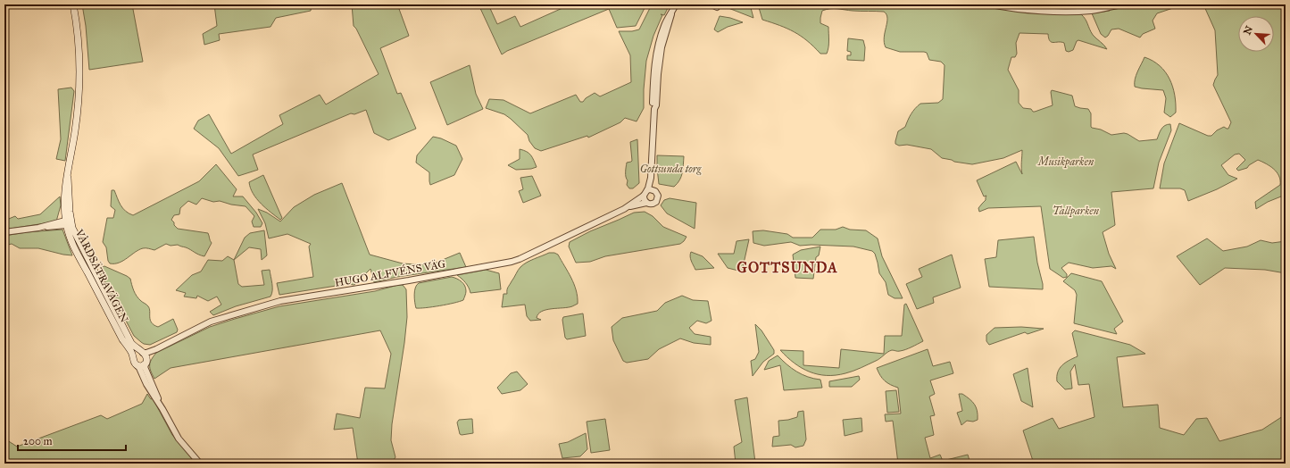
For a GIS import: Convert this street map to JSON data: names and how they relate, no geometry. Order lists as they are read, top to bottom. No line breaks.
{"streets":{"main road":["VÅRDSÄTRAVÄGEN"],"street":["HUGO ALFVÉNS VÄG"]},"crossings":[["HUGO ALFVÉNS VÄG","VÅRDSÄTRAVÄGEN"]],"districts":["GOTTSUNDA"],"parks":["Musikparken","Gottsunda torg","Tallparken"],"scale_bar":"200 m","north":"top left"}
